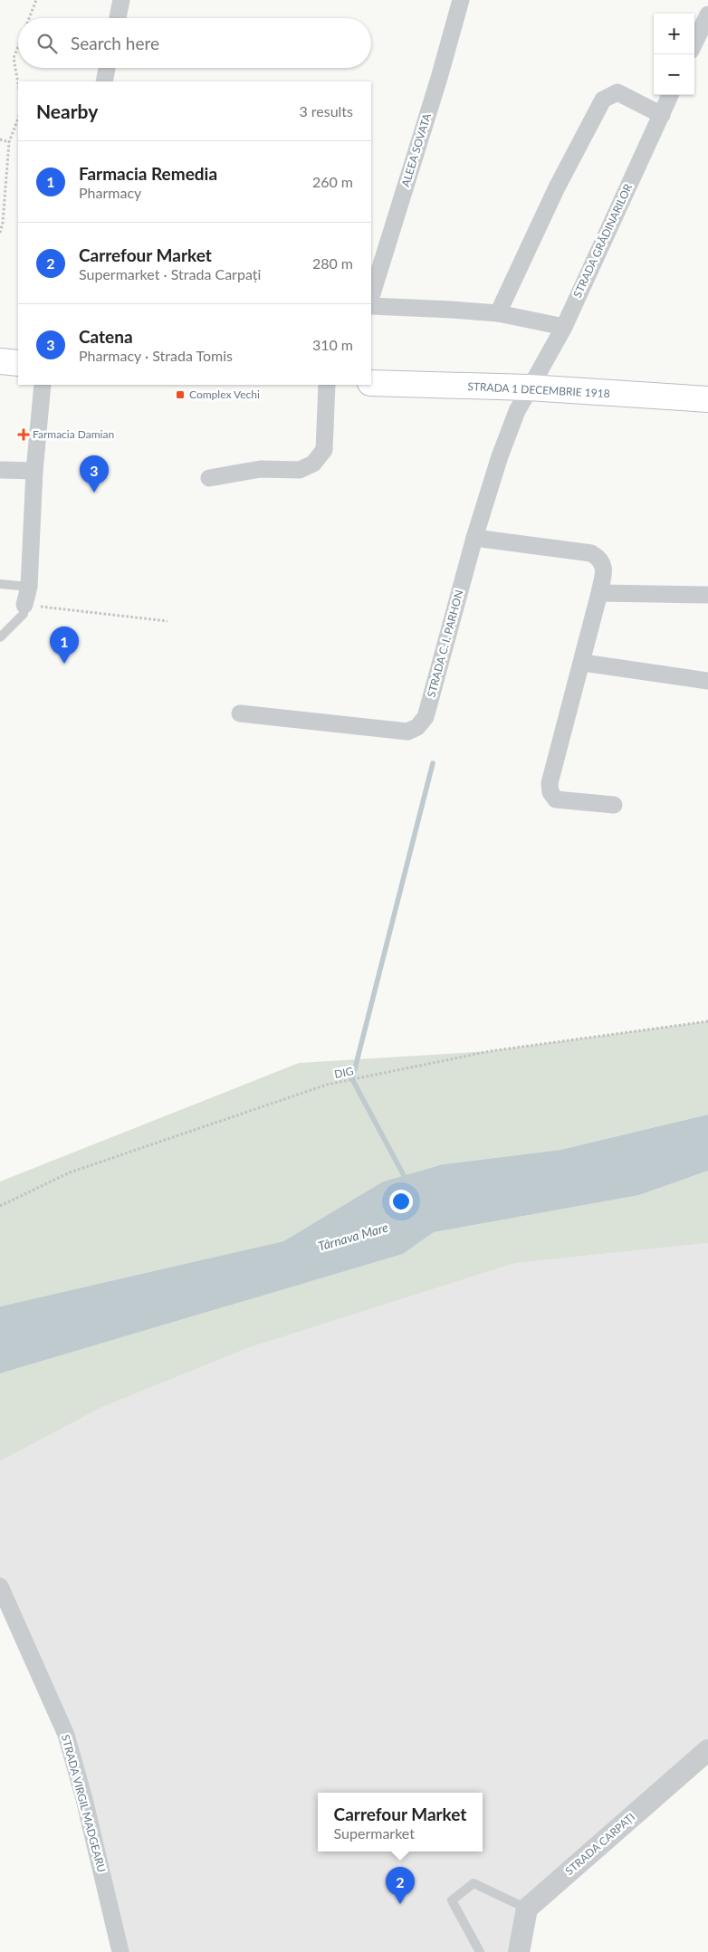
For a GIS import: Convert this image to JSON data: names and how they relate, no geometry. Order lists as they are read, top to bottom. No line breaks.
{"streets":{"main road":["STRADA 1 DECEMBRIE 1918"],"street":["ALEEA SOVATA","STRADA GRĂDINARILOR","STRADA C. I. PARHON","STRADA VIRGIL MADGEARU","STRADA CARPAȚI"],"path":["DIG"]},"crossings":[["STRADA GRĂDINARILOR","STRADA 1 DECEMBRIE 1918"],["STRADA GRĂDINARILOR","STRADA C. I. PARHON"],["STRADA 1 DECEMBRIE 1918","STRADA C. I. PARHON"]],"water":["Târnava Mare"],"places":{"transit":["Complex Vechi"],"health":["Farmacia Damian"]},"page":{"map_buttons":["+","−"],"search":"Search here","heading":["Nearby","3 results"],"list":[{"mark":"1","name":"Farmacia Remedia","note":"Pharmacy","value":"260 m"},{"mark":"2","name":"Carrefour Market","note":"Supermarket · Strada Carpați","value":"280 m"},{"mark":"3","name":"Catena","note":"Pharmacy · Strada Tomis","value":"310 m"}],"pins":["3","1","2"],"popup":["Carrefour Market","Supermarket"]}}
